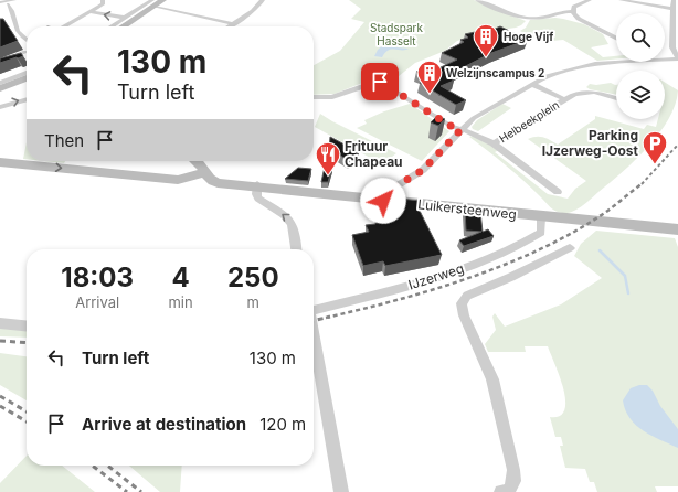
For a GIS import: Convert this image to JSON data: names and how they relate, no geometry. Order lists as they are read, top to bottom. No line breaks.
{"streets":{"main road":["Luikersteenweg"],"street":["Helbeekplein","IJzerweg"]},"crossings":[["Luikersteenweg","IJzerweg"]],"parks":["Stadspark Hasselt"],"places":{"building":["Hoge Vijf","Welzijnscampus 2"],"parking":["Parking IJzerweg-Oost"],"restaurant":["Frituur Chapeau"]},"page":{"turn":["130 m","Turn left"],"then":"Then","eta":["18:03","Arrival","4","min","250","m"],"list":[{"name":"Turn left","value":"130 m"},{"name":"Arrive at destination","value":"120 m"}]}}
